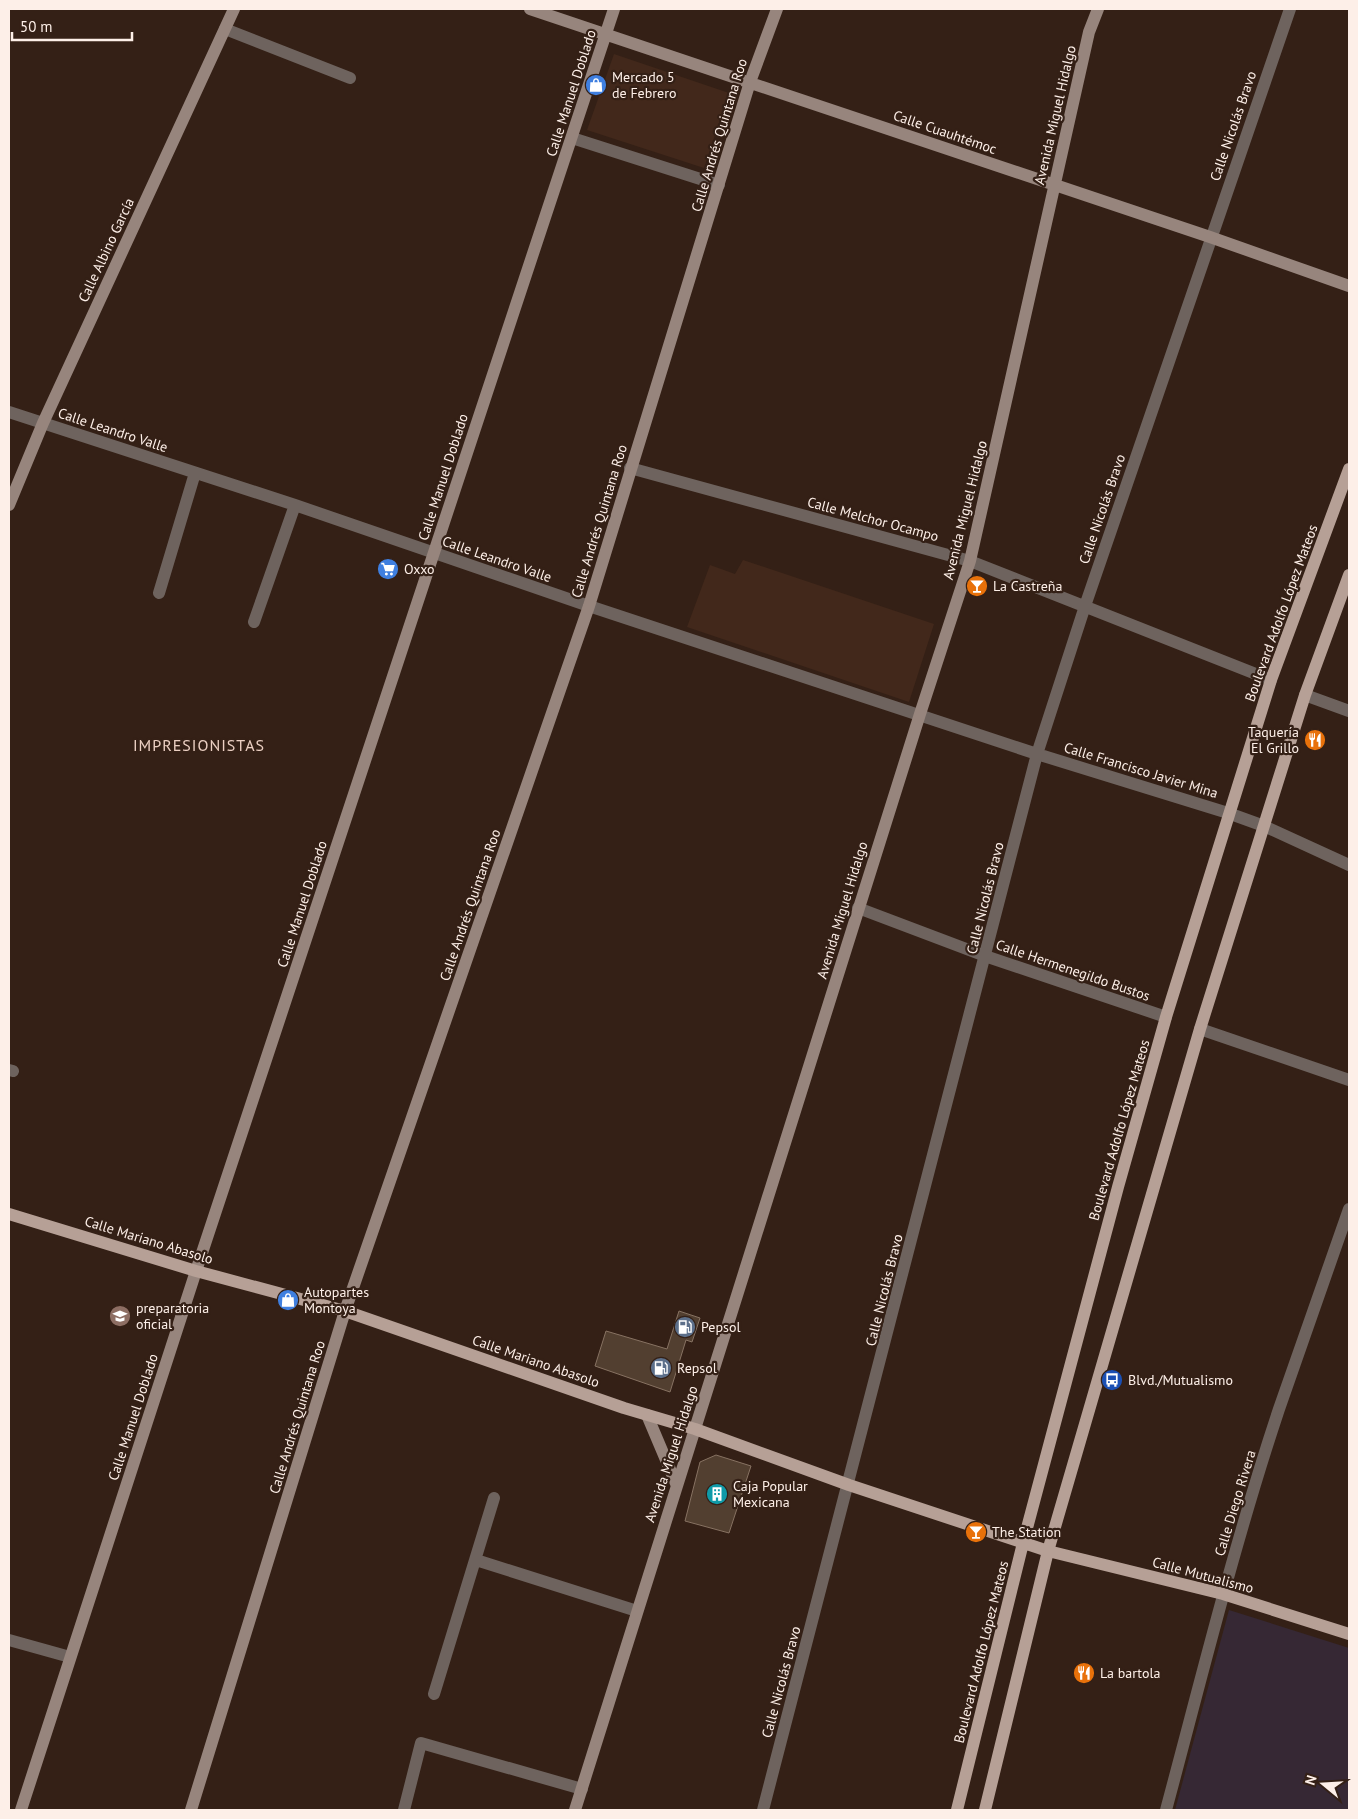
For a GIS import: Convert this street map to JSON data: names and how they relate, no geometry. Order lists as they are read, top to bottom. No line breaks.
{"streets":{"main road":["Calle Manuel Doblado","Avenida Miguel Hidalgo","Calle Cuauhtémoc","Calle Andrés Quintana Roo","Calle Albino García","Boulevard Adolfo López Mateos","Calle Mariano Abasolo","Calle Mutualismo"],"street":["Calle Nicolás Bravo","Calle Leandro Valle","Calle Melchor Ocampo","Calle Francisco Javier Mina","Calle Hermenegildo Bustos","Calle Diego Rivera"]},"crossings":[["Calle Manuel Doblado","Calle Cuauhtémoc"],["Calle Manuel Doblado","Calle Leandro Valle"],["Calle Manuel Doblado","Calle Mariano Abasolo"],["Avenida Miguel Hidalgo","Calle Cuauhtémoc"],["Avenida Miguel Hidalgo","Calle Leandro Valle"],["Avenida Miguel Hidalgo","Calle Melchor Ocampo"],["Avenida Miguel Hidalgo","Calle Francisco Javier Mina"],["Avenida Miguel Hidalgo","Calle Hermenegildo Bustos"],["Avenida Miguel Hidalgo","Calle Mariano Abasolo"],["Calle Nicolás Bravo","Calle Cuauhtémoc"],["Calle Nicolás Bravo","Calle Melchor Ocampo"],["Calle Nicolás Bravo","Calle Francisco Javier Mina"],["Calle Nicolás Bravo","Calle Hermenegildo Bustos"],["Calle Nicolás Bravo","Calle Mariano Abasolo"],["Calle Cuauhtémoc","Calle Andrés Quintana Roo"],["Calle Andrés Quintana Roo","Calle Leandro Valle"],["Calle Andrés Quintana Roo","Calle Melchor Ocampo"],["Calle Andrés Quintana Roo","Calle Mariano Abasolo"],["Calle Albino García","Calle Leandro Valle"],["Calle Leandro Valle","Calle Francisco Javier Mina"],["Calle Melchor Ocampo","Boulevard Adolfo López Mateos"],["Boulevard Adolfo López Mateos","Calle Francisco Javier Mina"],["Boulevard Adolfo López Mateos","Calle Hermenegildo Bustos"],["Boulevard Adolfo López Mateos","Calle Mariano Abasolo"],["Calle Mariano Abasolo","Calle Mutualismo"],["Calle Diego Rivera","Calle Mutualismo"]],"districts":["IMPRESIONISTAS"],"places":{"shop":["Mercado 5 de Febrero","Autopartes Montoya"],"supermarket":["Oxxo"],"bar":["La Castreña","The Station"],"restaurant":["Taquería El Grillo","La bartola"],"school or university":["preparatoria oficial"],"fuel station":["Pepsol","Repsol"],"bus stop":["Blvd./Mutualismo"],"building":["Caja Popular Mexicana"]},"scale_bar":"50 m","north":"left"}
